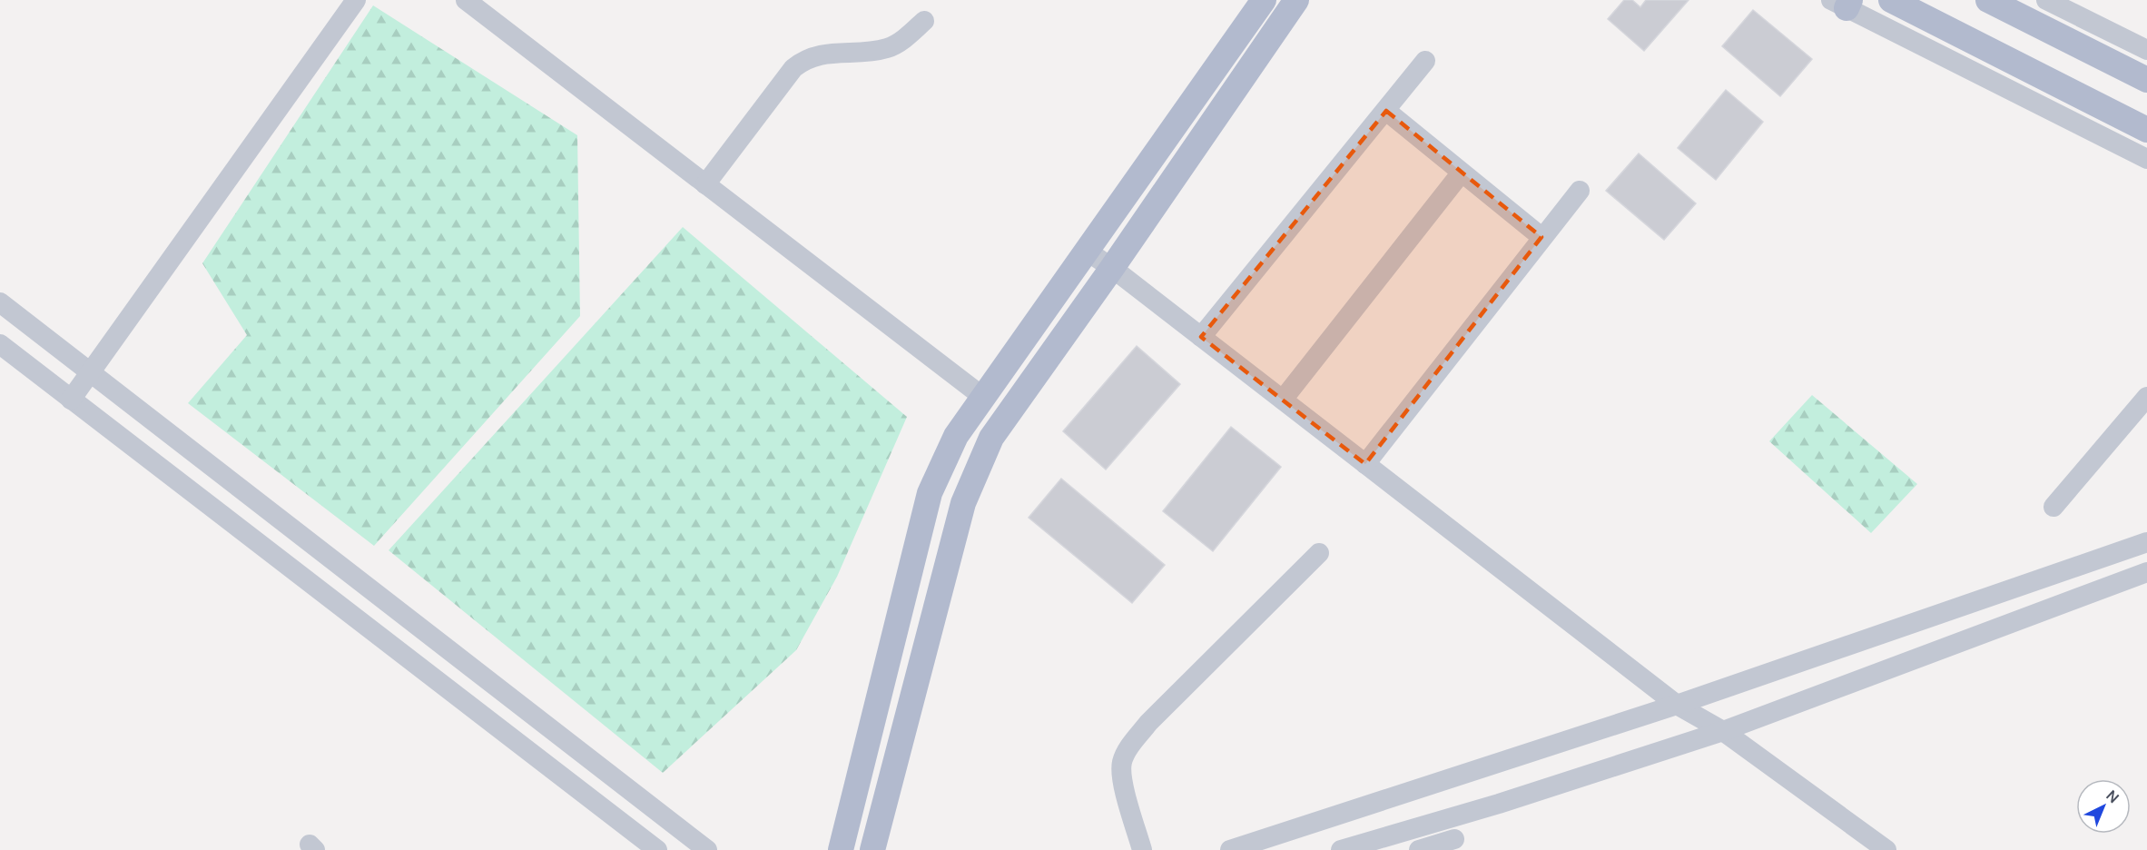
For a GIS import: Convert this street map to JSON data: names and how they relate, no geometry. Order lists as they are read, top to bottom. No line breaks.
{"north":"top right"}
